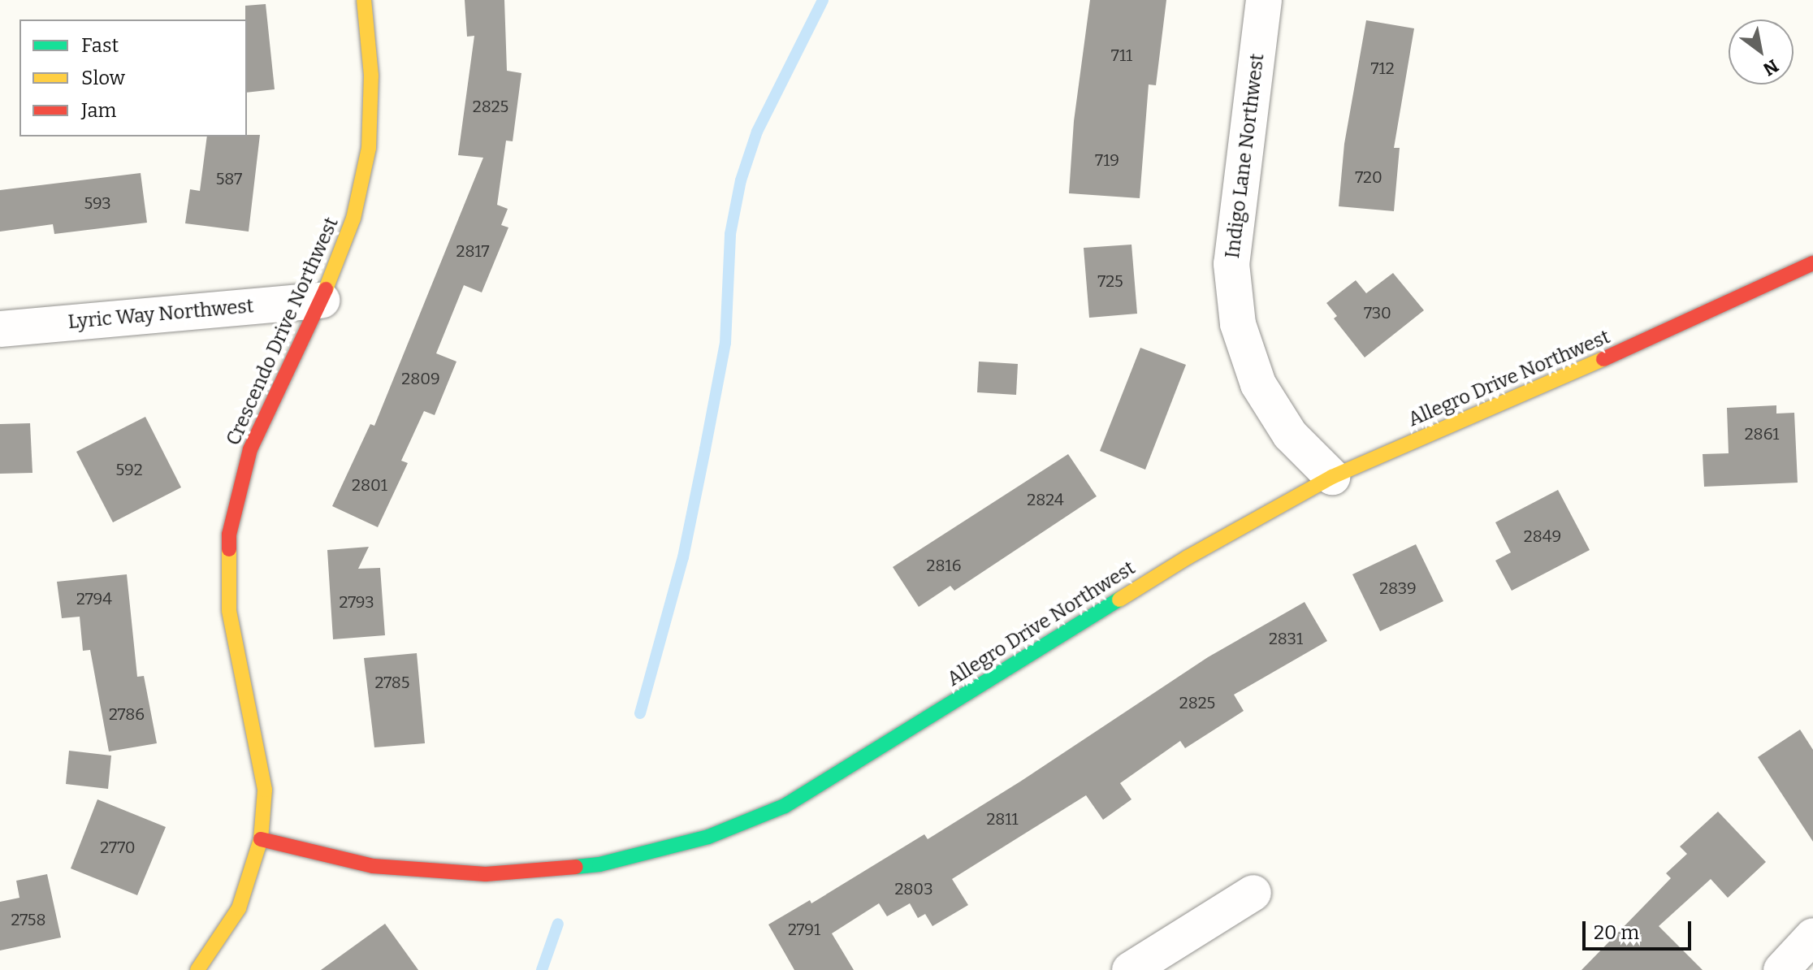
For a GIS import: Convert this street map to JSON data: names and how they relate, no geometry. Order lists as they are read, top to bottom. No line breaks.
{"streets":{"street":["Indigo Lane Northwest","Lyric Way Northwest","Crescendo Drive Northwest","Allegro Drive Northwest"]},"crossings":[["Indigo Lane Northwest","Allegro Drive Northwest"],["Lyric Way Northwest","Crescendo Drive Northwest"],["Crescendo Drive Northwest","Allegro Drive Northwest"]],"house_numbers":["711","712","2825","719","720","587","593","2817","725","730","2809","2861","592","2801","2824","2849","2816","2839","2794","2793","2831","2785","2825","2786","2811","2770","2803","2758","2791"],"legend":["Fast","Slow","Jam"],"scale_bar":"20 m","north":"bottom right"}
